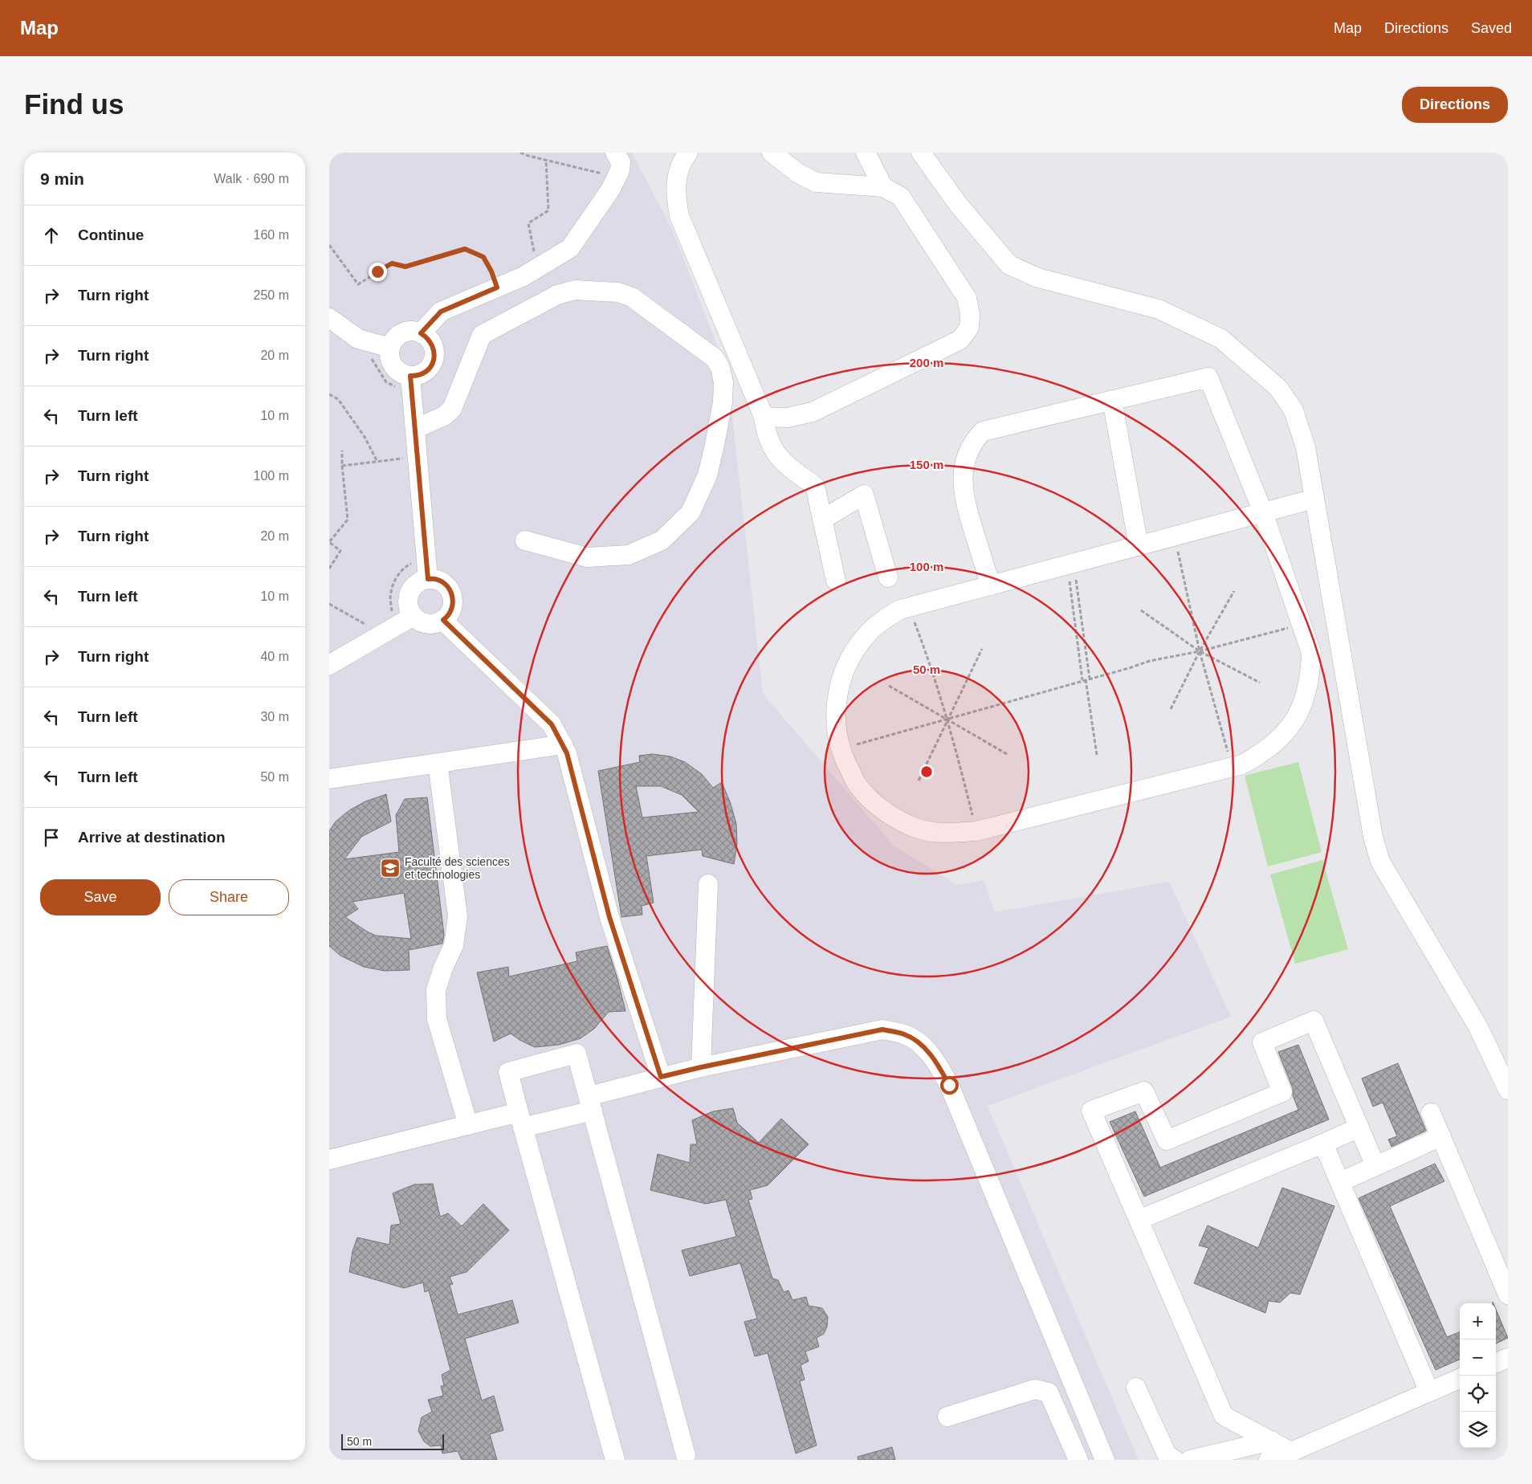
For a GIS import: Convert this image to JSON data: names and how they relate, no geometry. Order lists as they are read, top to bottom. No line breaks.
{"places":{"school or university":["Faculté des sciences et technologies"]},"scale_bar":"50 m","page":{"header":"Map","nav":["Map","Directions","Saved"],"buttons":["Directions",["Save","Share"]],"title":"Find us","heading":["9 min","Walk · 690 m"],"list":[["Continue","160 m"],["Turn right","250 m"],["Turn right","20 m"],["Turn left","10 m"],["Turn right","100 m"],["Turn right","20 m"],["Turn left","10 m"],["Turn right","40 m"],["Turn left","30 m"],["Turn left","50 m"],"Arrive at destination"],"map_buttons":["+","−"],"scale":"50 m"},"rings":["200 m","150 m","100 m","50 m"]}
